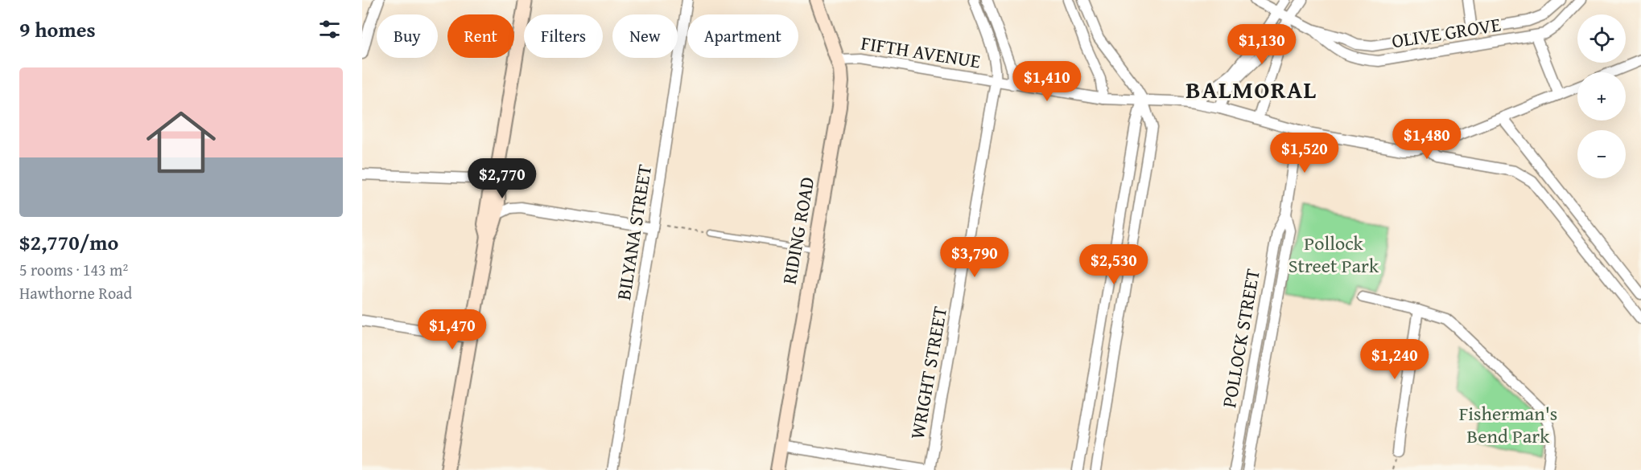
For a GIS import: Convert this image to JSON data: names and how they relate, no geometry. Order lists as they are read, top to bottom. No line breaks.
{"streets":{"street":["OLIVE GROVE","FIFTH AVENUE","RIDING ROAD","BILYANA STREET","POLLOCK STREET","WRIGHT STREET"]},"crossings":[["FIFTH AVENUE","RIDING ROAD"],["FIFTH AVENUE","POLLOCK STREET"],["FIFTH AVENUE","WRIGHT STREET"]],"districts":["BALMORAL"],"parks":["Pollock Street Park","Fisherman's Bend Park"],"page":{"heading":"9 homes","map_buttons":["+","−"],"chip":["Buy","Rent","Filters","New","Apartment"],"price":["$1,130","$1,410","$1,480","$1,520","$2,770","$3,790","$2,530","$1,470","$1,240"],"list":[{"name":"$2,770/mo","note":"5 rooms · 143 m² · Hawthorne Road"}]}}
